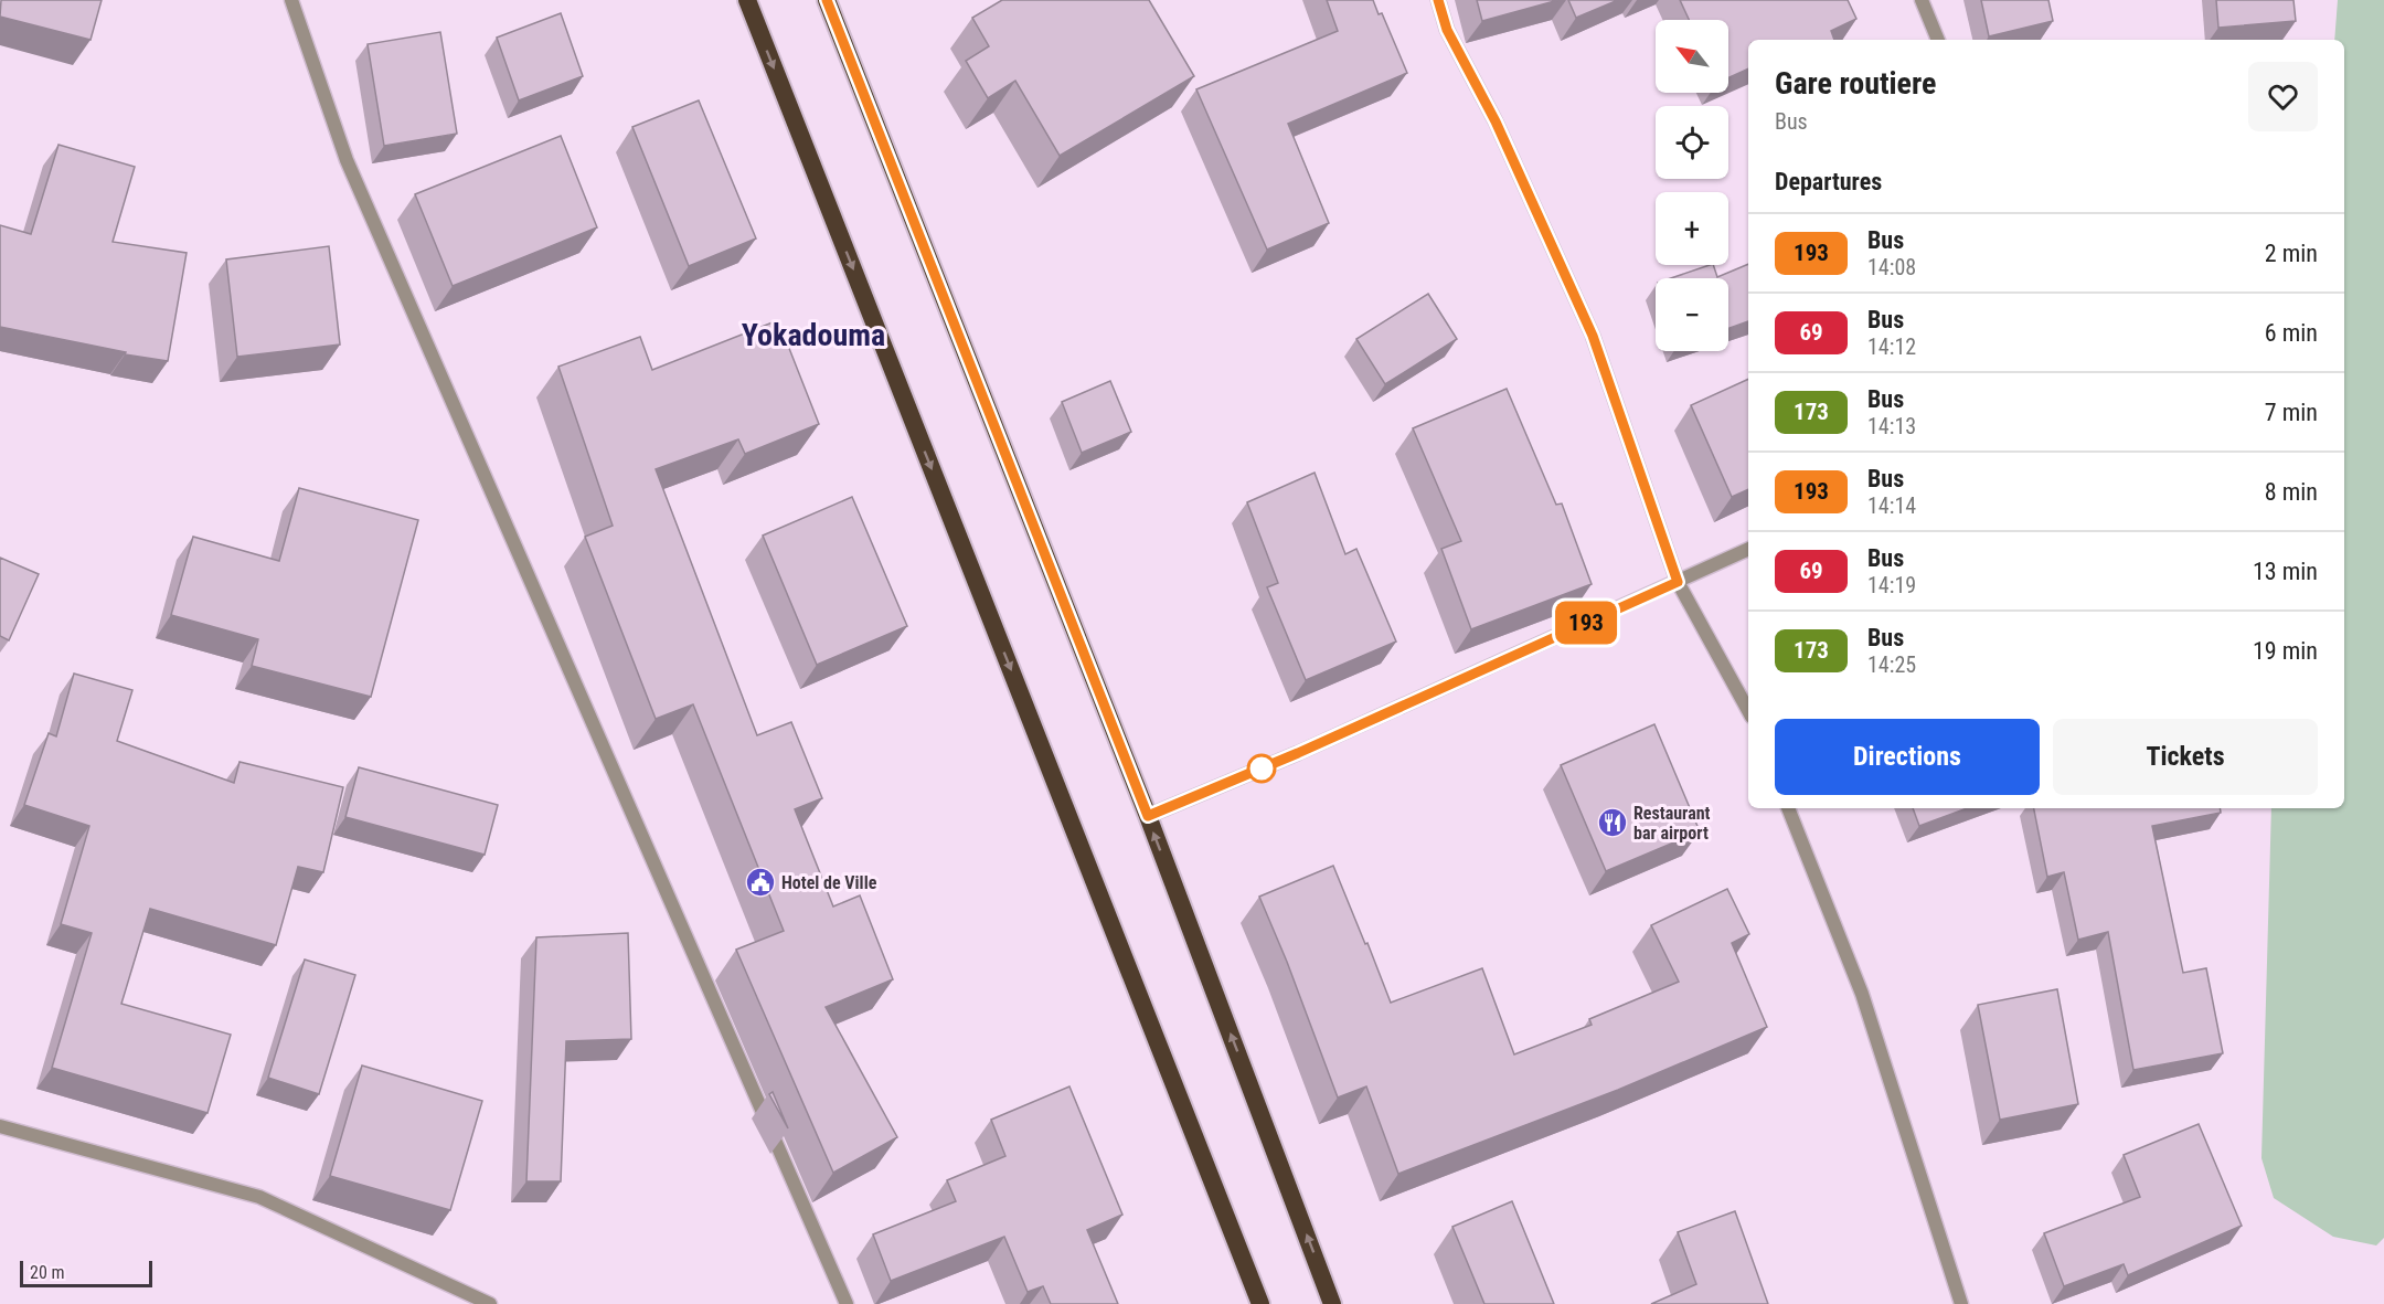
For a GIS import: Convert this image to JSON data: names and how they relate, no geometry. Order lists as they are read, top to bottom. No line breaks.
{"districts":["Yokadouma"],"places":{"restaurant":["Restaurant bar airport"],"public building":["Hotel de Ville"]},"lines":["bus line 193"],"scale_bar":"20 m","north":"top left","page":{"on_map":"193","map_buttons":["+","−"],"heading":[["Gare routiere","Bus"],"Departures"],"list":[{"mark":"193","name":"Bus","note":"14:08","value":"2 min"},{"mark":"69","name":"Bus","note":"14:12","value":"6 min"},{"mark":"173","name":"Bus","note":"14:13","value":"7 min"},{"mark":"193","name":"Bus","note":"14:14","value":"8 min"},{"mark":"69","name":"Bus","note":"14:19","value":"13 min"},{"mark":"173","name":"Bus","note":"14:25","value":"19 min"}],"buttons":["Directions","Tickets"],"scale":"20 m"}}
